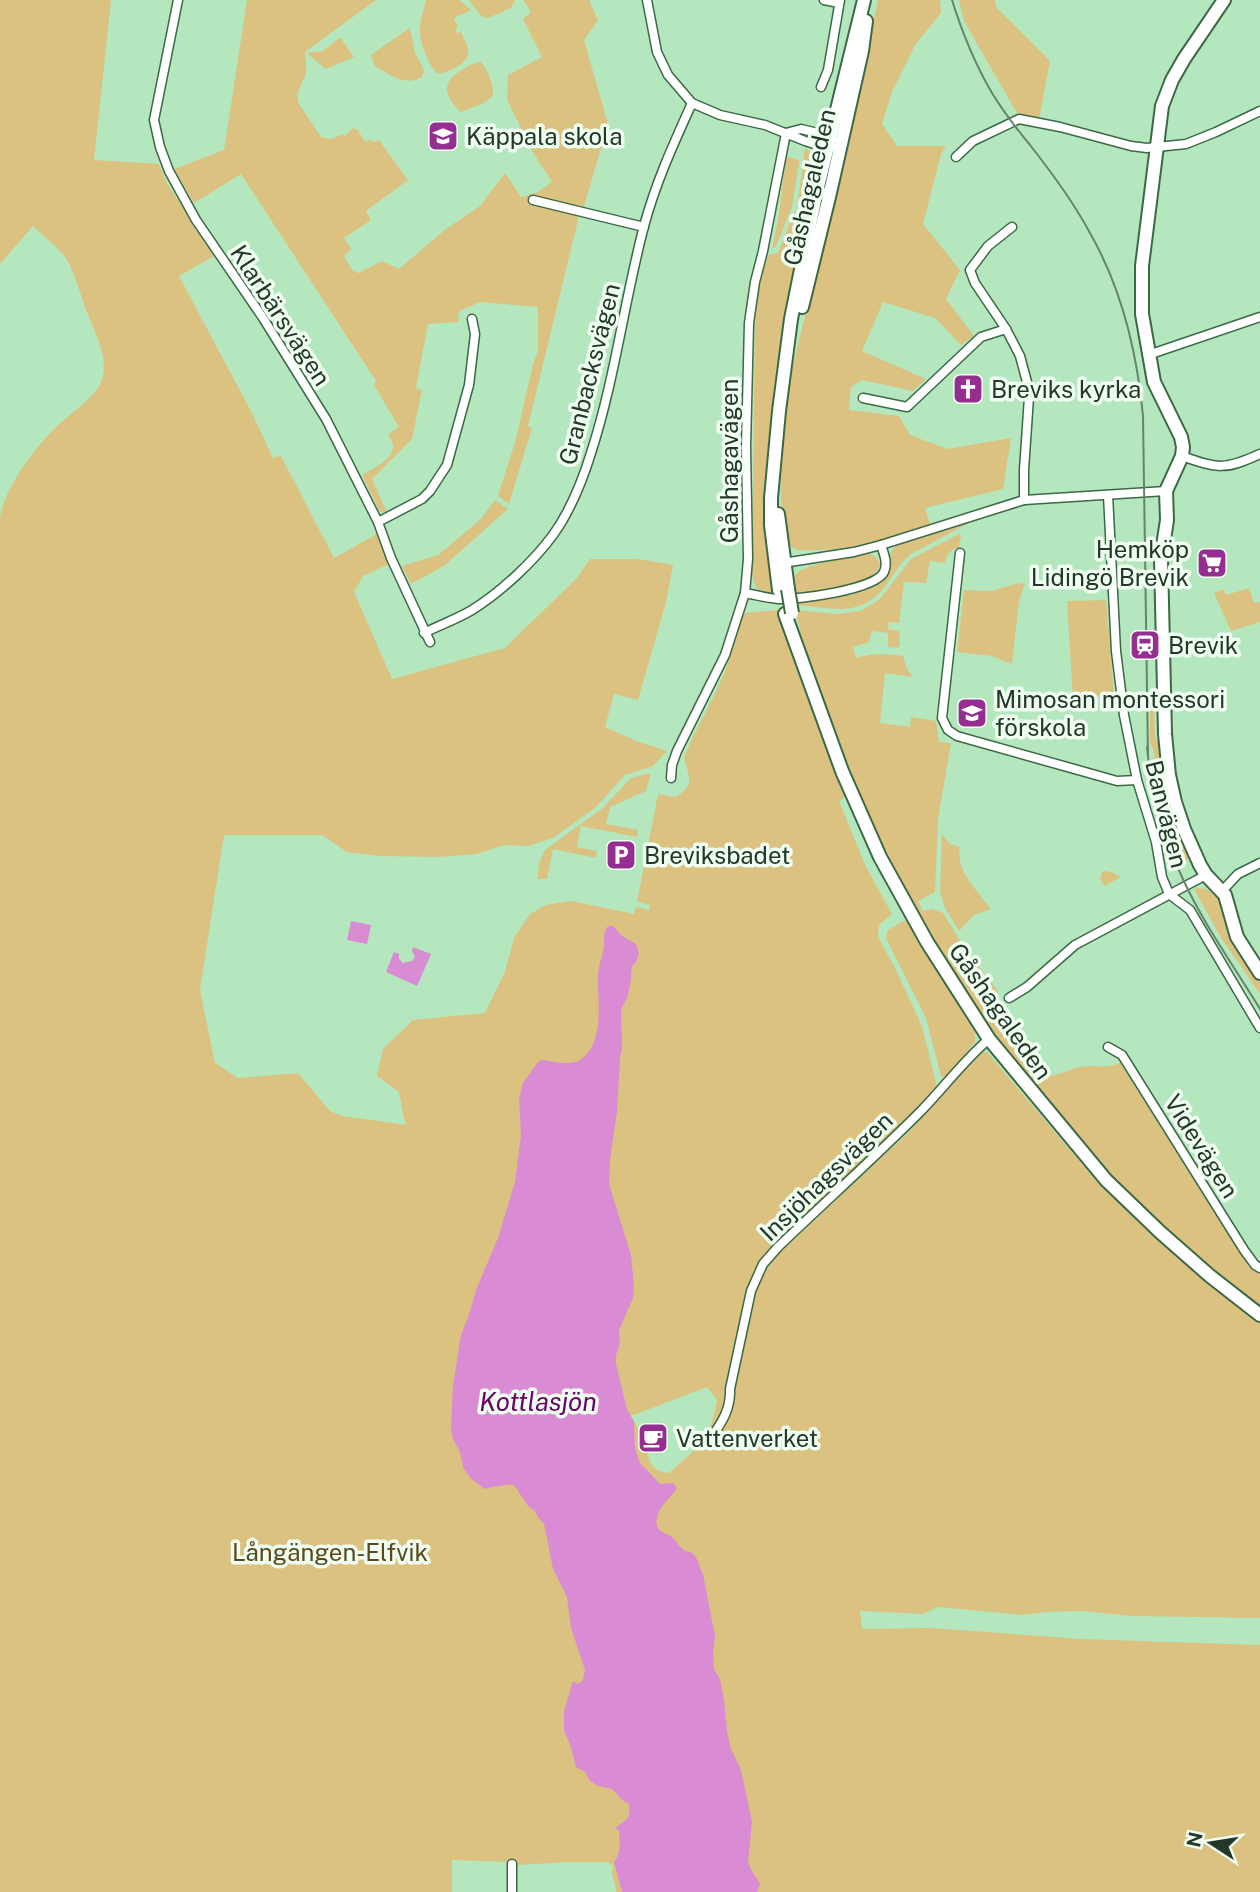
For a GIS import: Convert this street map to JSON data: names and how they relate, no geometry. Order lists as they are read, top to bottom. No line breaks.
{"streets":{"main road":["Gåshagaleden"],"street":["Klarbärsvägen","Granbacksvägen","Gåshagavägen","Banvägen","Videvägen","Insjöhagsvägen"]},"crossings":[["Gåshagaleden","Insjöhagsvägen"],["Klarbärsvägen","Granbacksvägen"]],"water":["Kottlasjön"],"parks":["Långängen-Elfvik"],"places":{"school or university":["Käppala skola","Mimosan montessori förskola"],"church":["Breviks kyrka"],"supermarket":["Hemköp Lidingö Brevik"],"station":["Brevik"],"parking":["Breviksbadet"],"cafe":["Vattenverket"]},"north":"left"}
